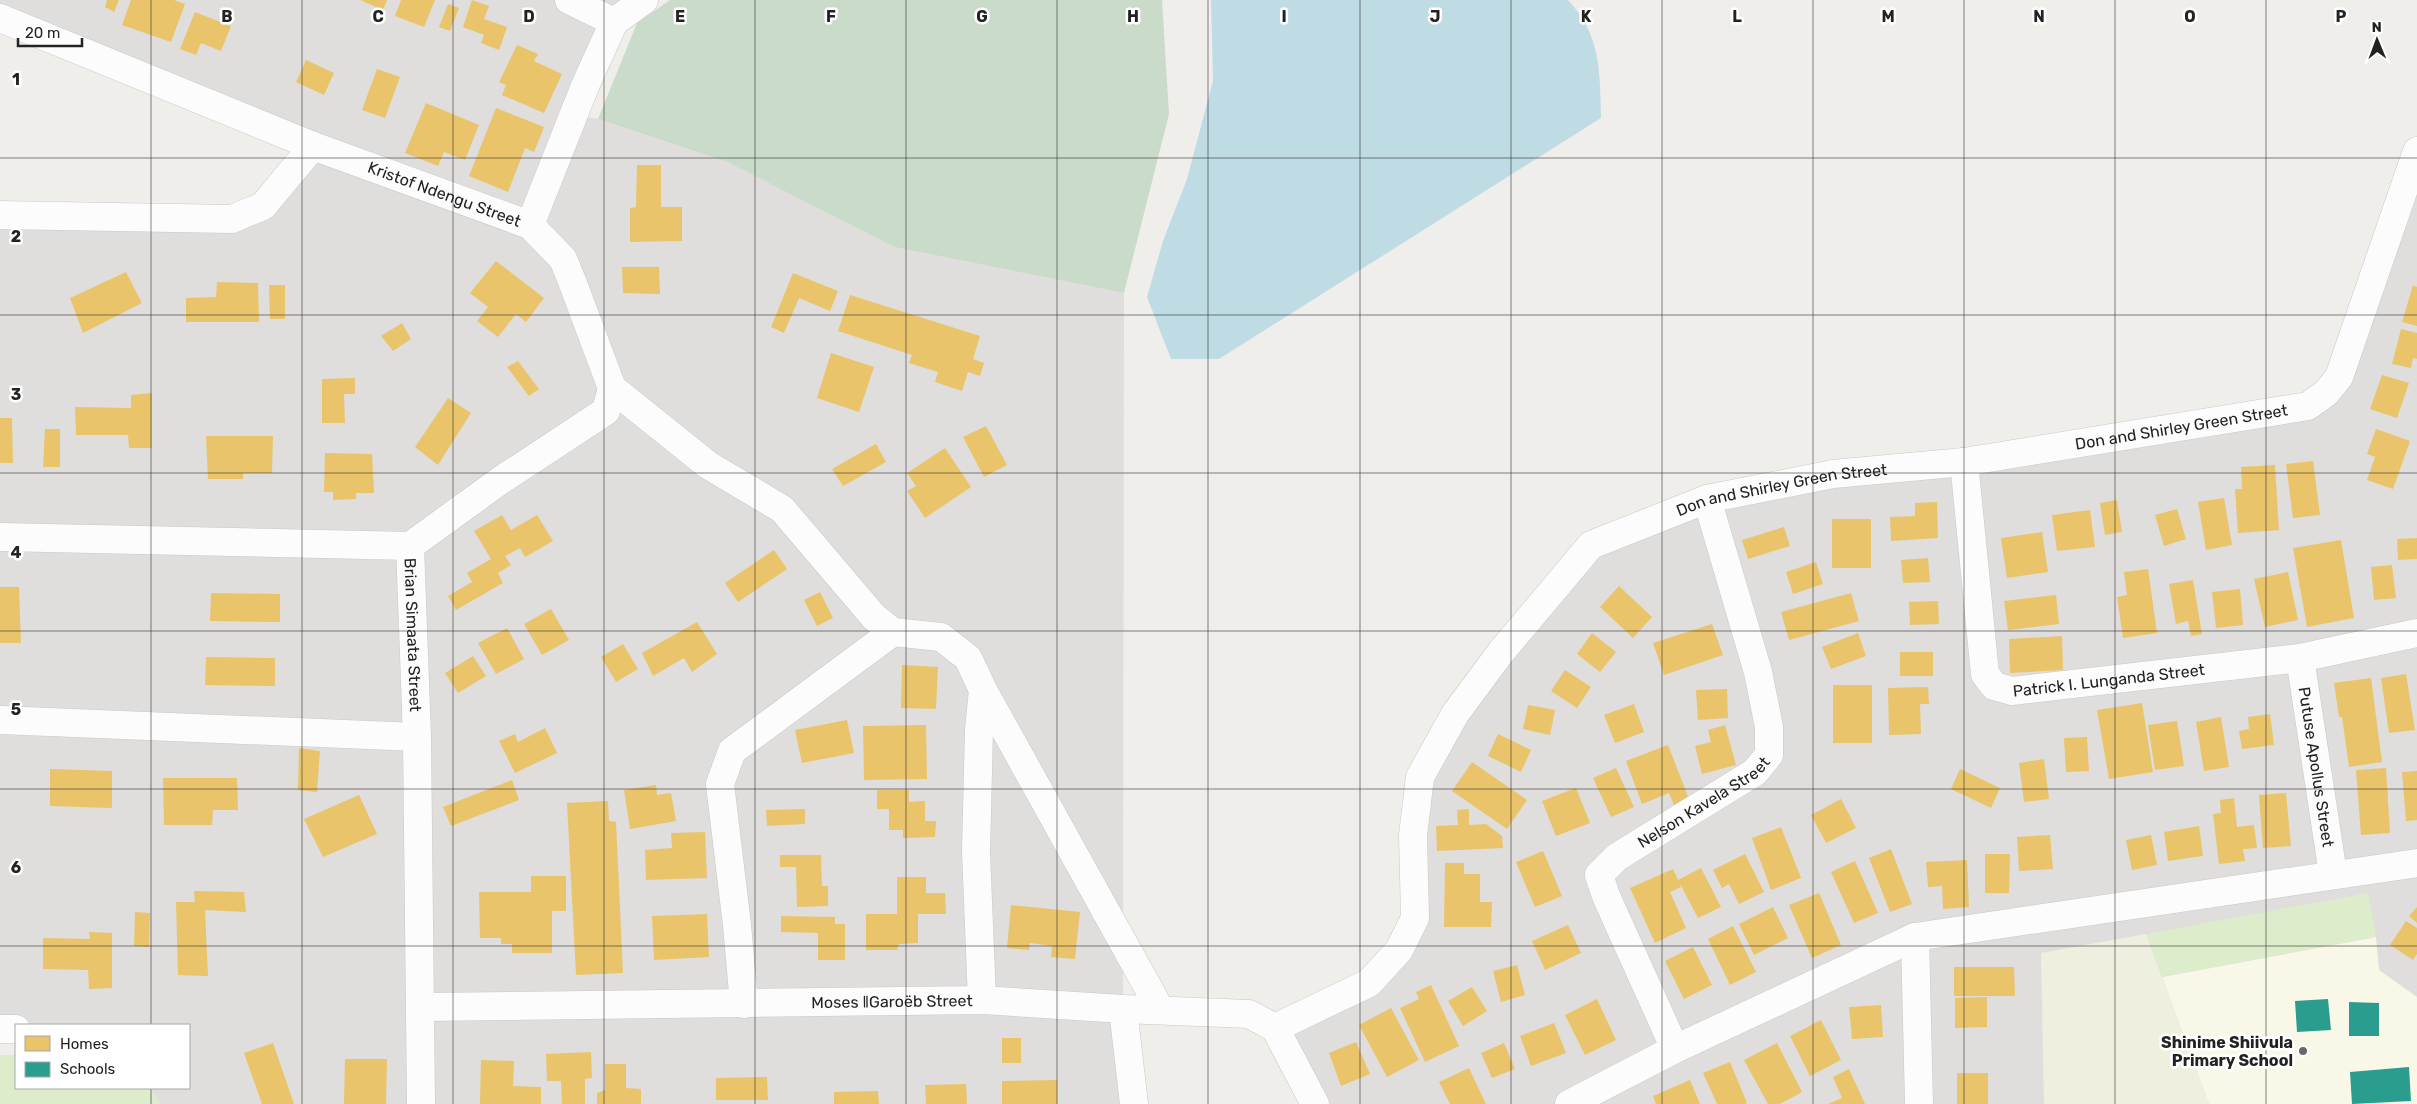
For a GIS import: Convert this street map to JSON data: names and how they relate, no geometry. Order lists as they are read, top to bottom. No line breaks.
{"streets":{"street":["Kristof Ndengu Street","Don and Shirley Green Street","Brian Simaata Street","Patrick I. Lunganda Street","Putuse Apollus Street","Nelson Kavela Street","Moses ǁGaroëb Street"]},"crossings":[["Don and Shirley Green Street","Patrick I. Lunganda Street"],["Don and Shirley Green Street","Nelson Kavela Street"],["Don and Shirley Green Street","Moses ǁGaroëb Street"],["Brian Simaata Street","Moses ǁGaroëb Street"],["Patrick I. Lunganda Street","Putuse Apollus Street"]],"places":["Shinime Shiivula Primary School"],"legend":["Homes","Schools"],"scale_bar":"20 m","north":"top","grid":{"columns":["B","C","D","E","F","G","H","I","J","K","L","M","N","O","P"],"rows":["1","2","3","4","5","6"]}}
